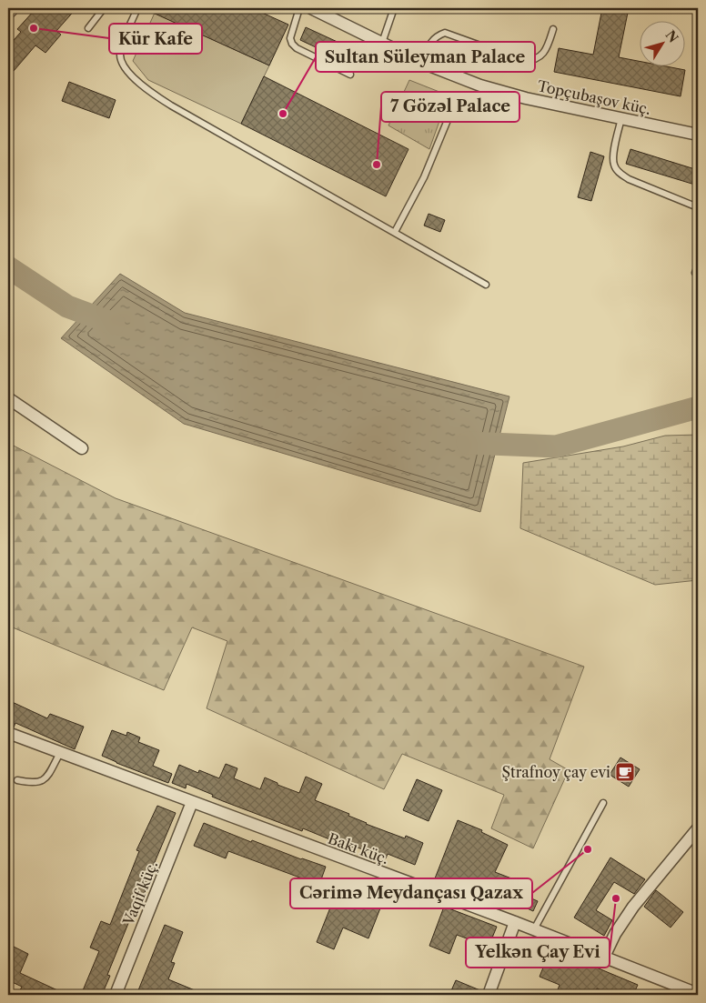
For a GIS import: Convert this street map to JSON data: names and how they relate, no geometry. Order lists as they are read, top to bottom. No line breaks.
{"streets":{"street":["Topçubaşov küç.","Bakı küç.","Vaqif küç."]},"crossings":[["Bakı küç.","Vaqif küç."]],"places":{"other":["Kür Kafe","Sultan Süleyman Palace","7 Gözəl Palace","Cərimə Meydançası Qazax","Yelkən Çay Evi"],"cafe":["Ştrafnoy çay evi"]},"north":"top right"}
